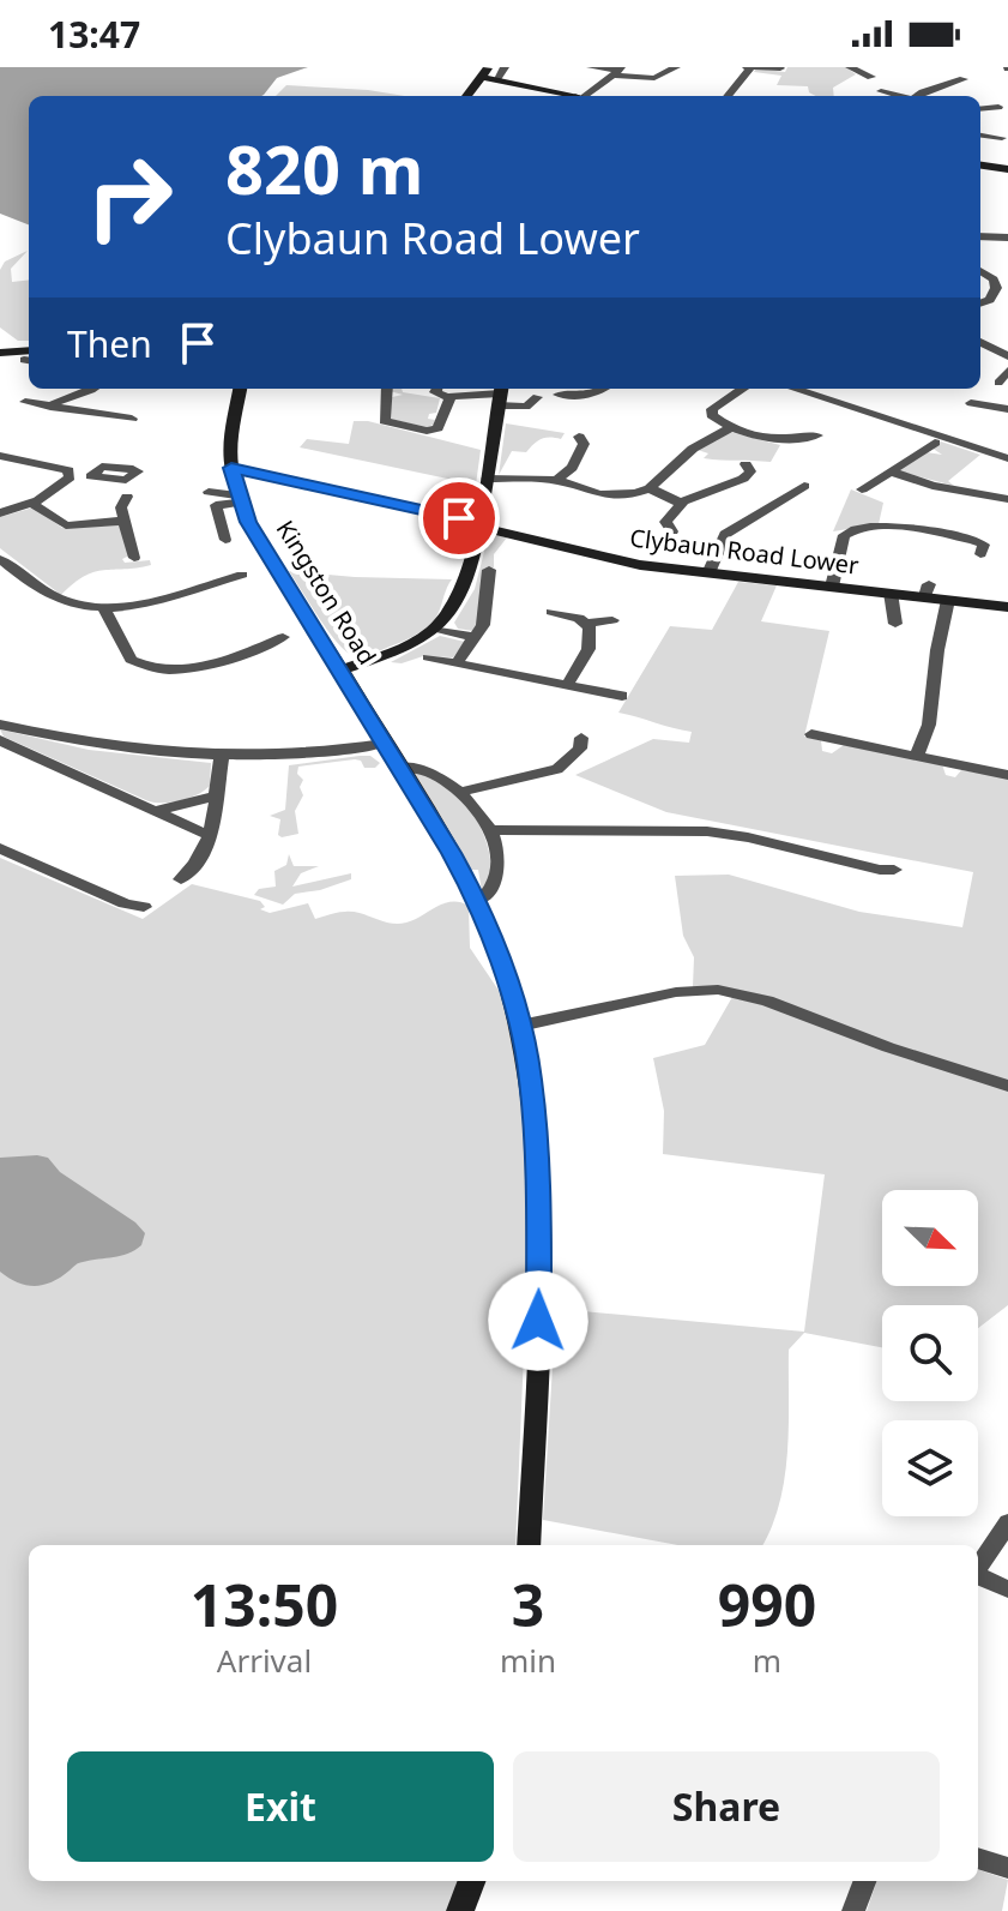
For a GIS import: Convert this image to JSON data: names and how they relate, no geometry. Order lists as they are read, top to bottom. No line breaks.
{"streets":{"main road":["Clybaun Road Lower","Kingston Road"]},"north":"bottom right","page":{"status":"13:47","turn":["820 m","Clybaun Road Lower"],"then":"Then","eta":["13:50","Arrival","3","min","990","m"],"buttons":["Exit","Share"]}}
